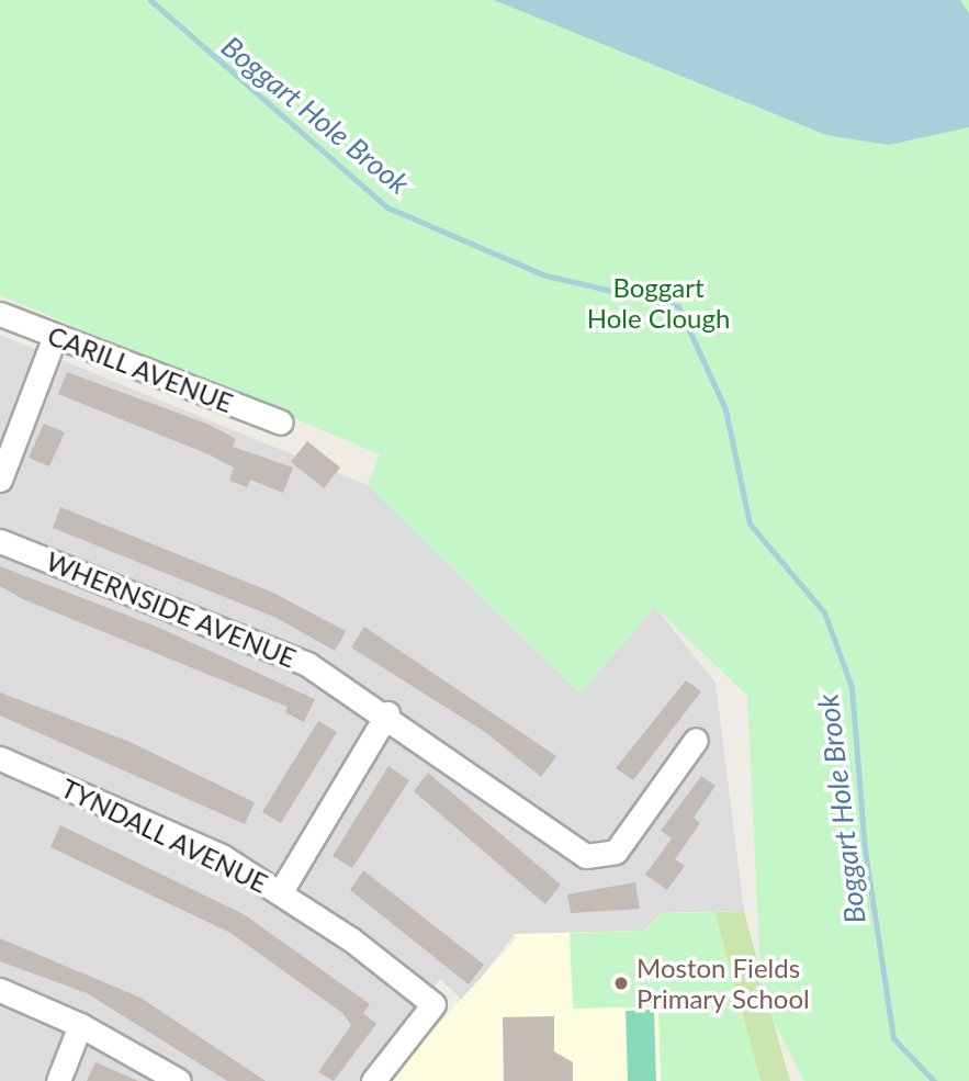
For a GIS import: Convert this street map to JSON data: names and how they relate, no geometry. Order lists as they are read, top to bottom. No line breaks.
{"streets":{"street":["CARILL AVENUE","WHERNSIDE AVENUE","TYNDALL AVENUE"]},"water":["Boggart Hole Brook"],"parks":["Boggart Hole Clough"],"places":["Moston Fields Primary School"]}
